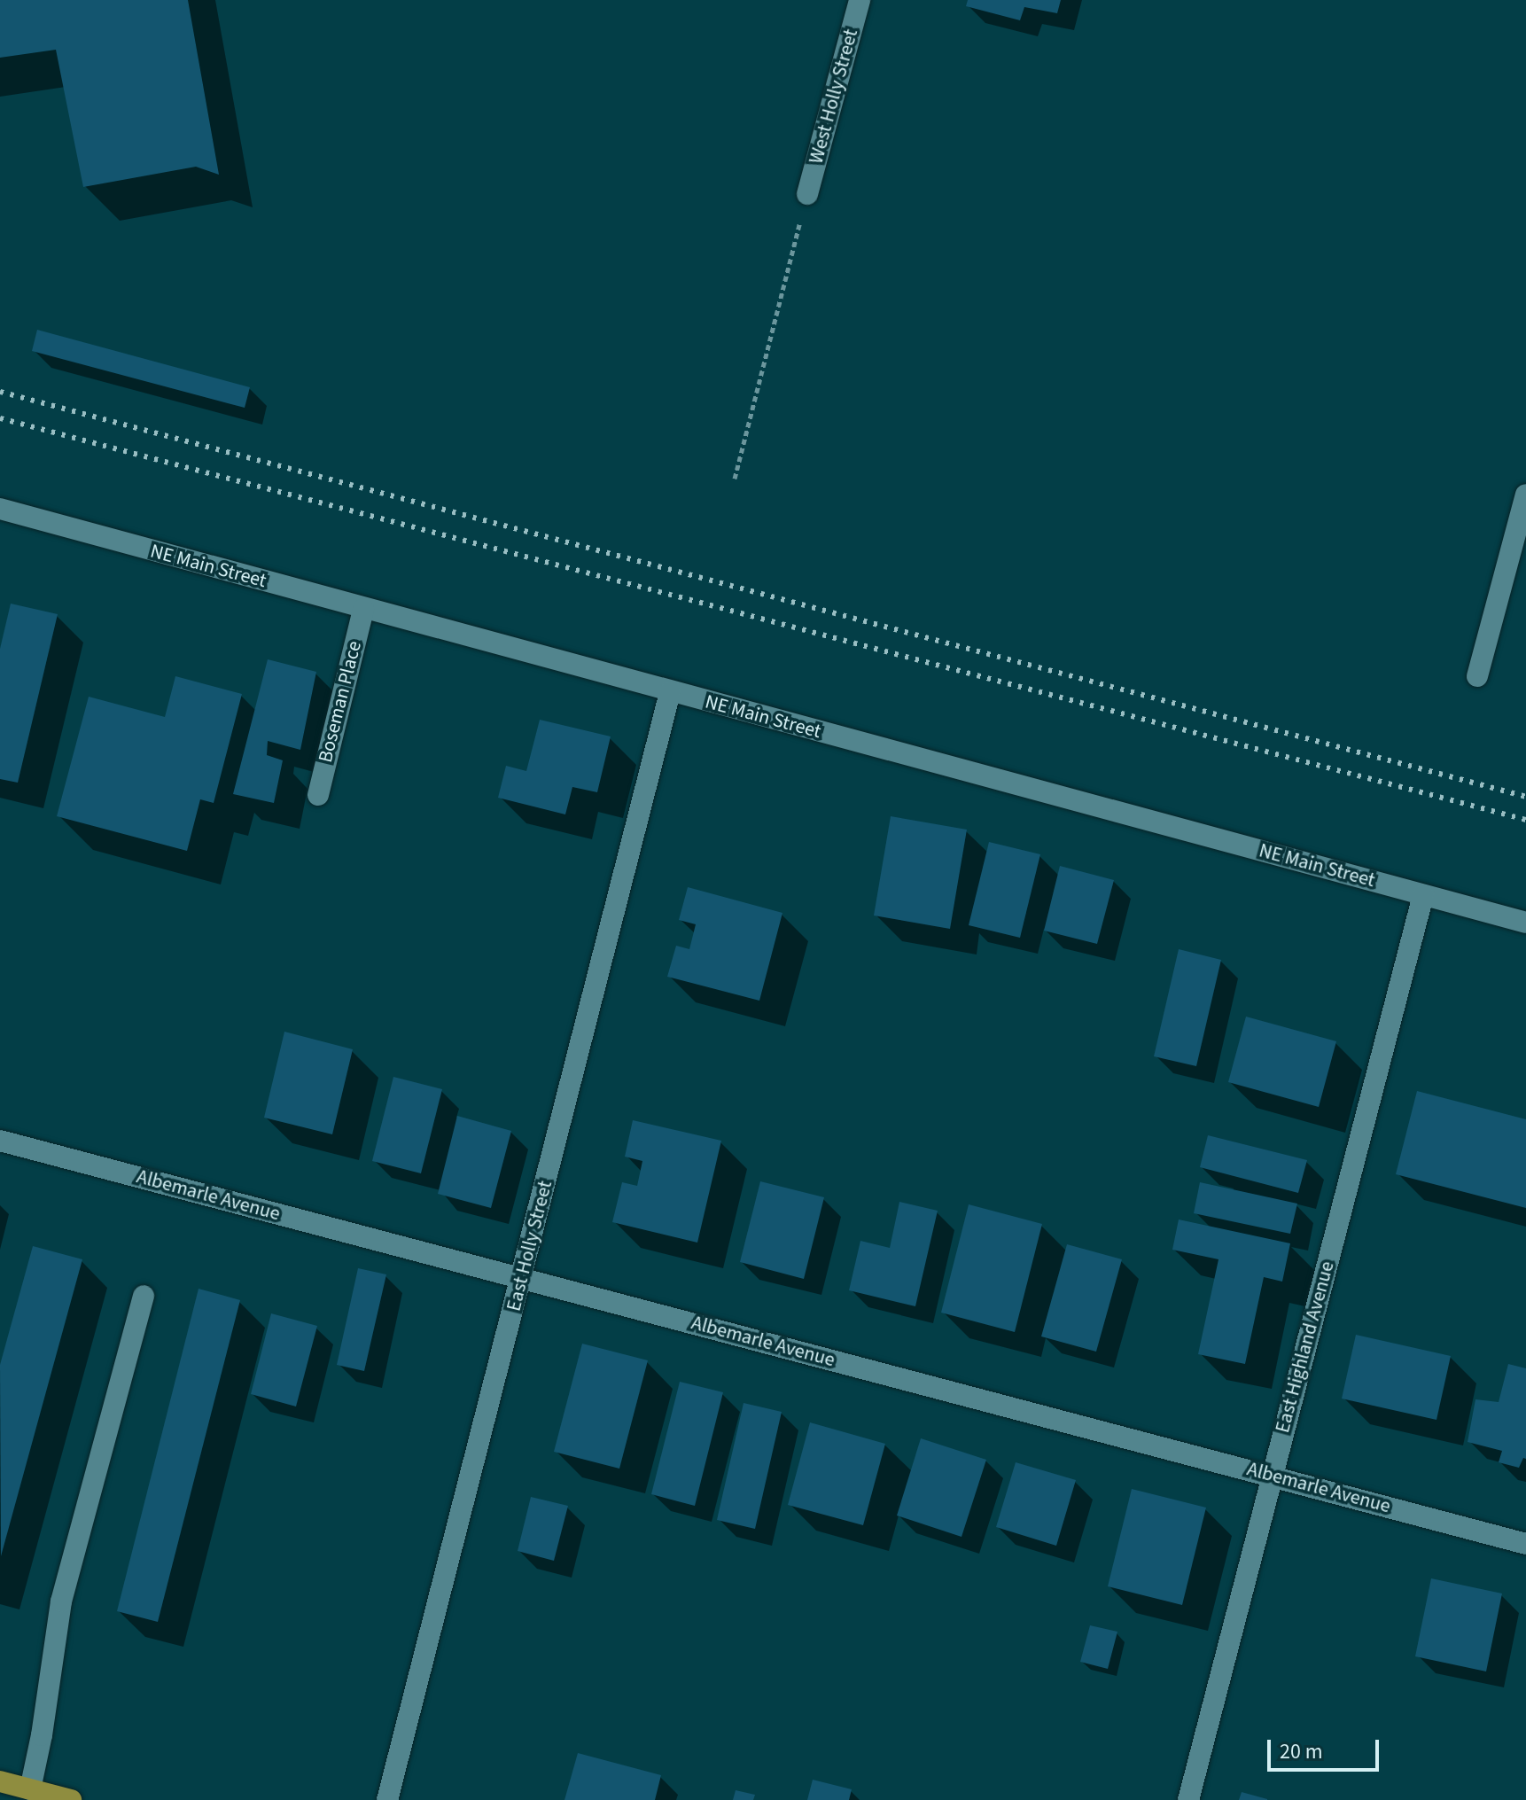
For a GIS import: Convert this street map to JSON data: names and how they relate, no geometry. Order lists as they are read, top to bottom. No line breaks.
{"streets":{"street":["West Holly Street","NE Main Street","Boseman Place","Albemarle Avenue","East Holly Street","East Highland Avenue"]},"crossings":[["NE Main Street","Boseman Place"],["NE Main Street","East Holly Street"],["NE Main Street","East Highland Avenue"],["Albemarle Avenue","East Holly Street"],["Albemarle Avenue","East Highland Avenue"]],"scale_bar":"20 m"}
